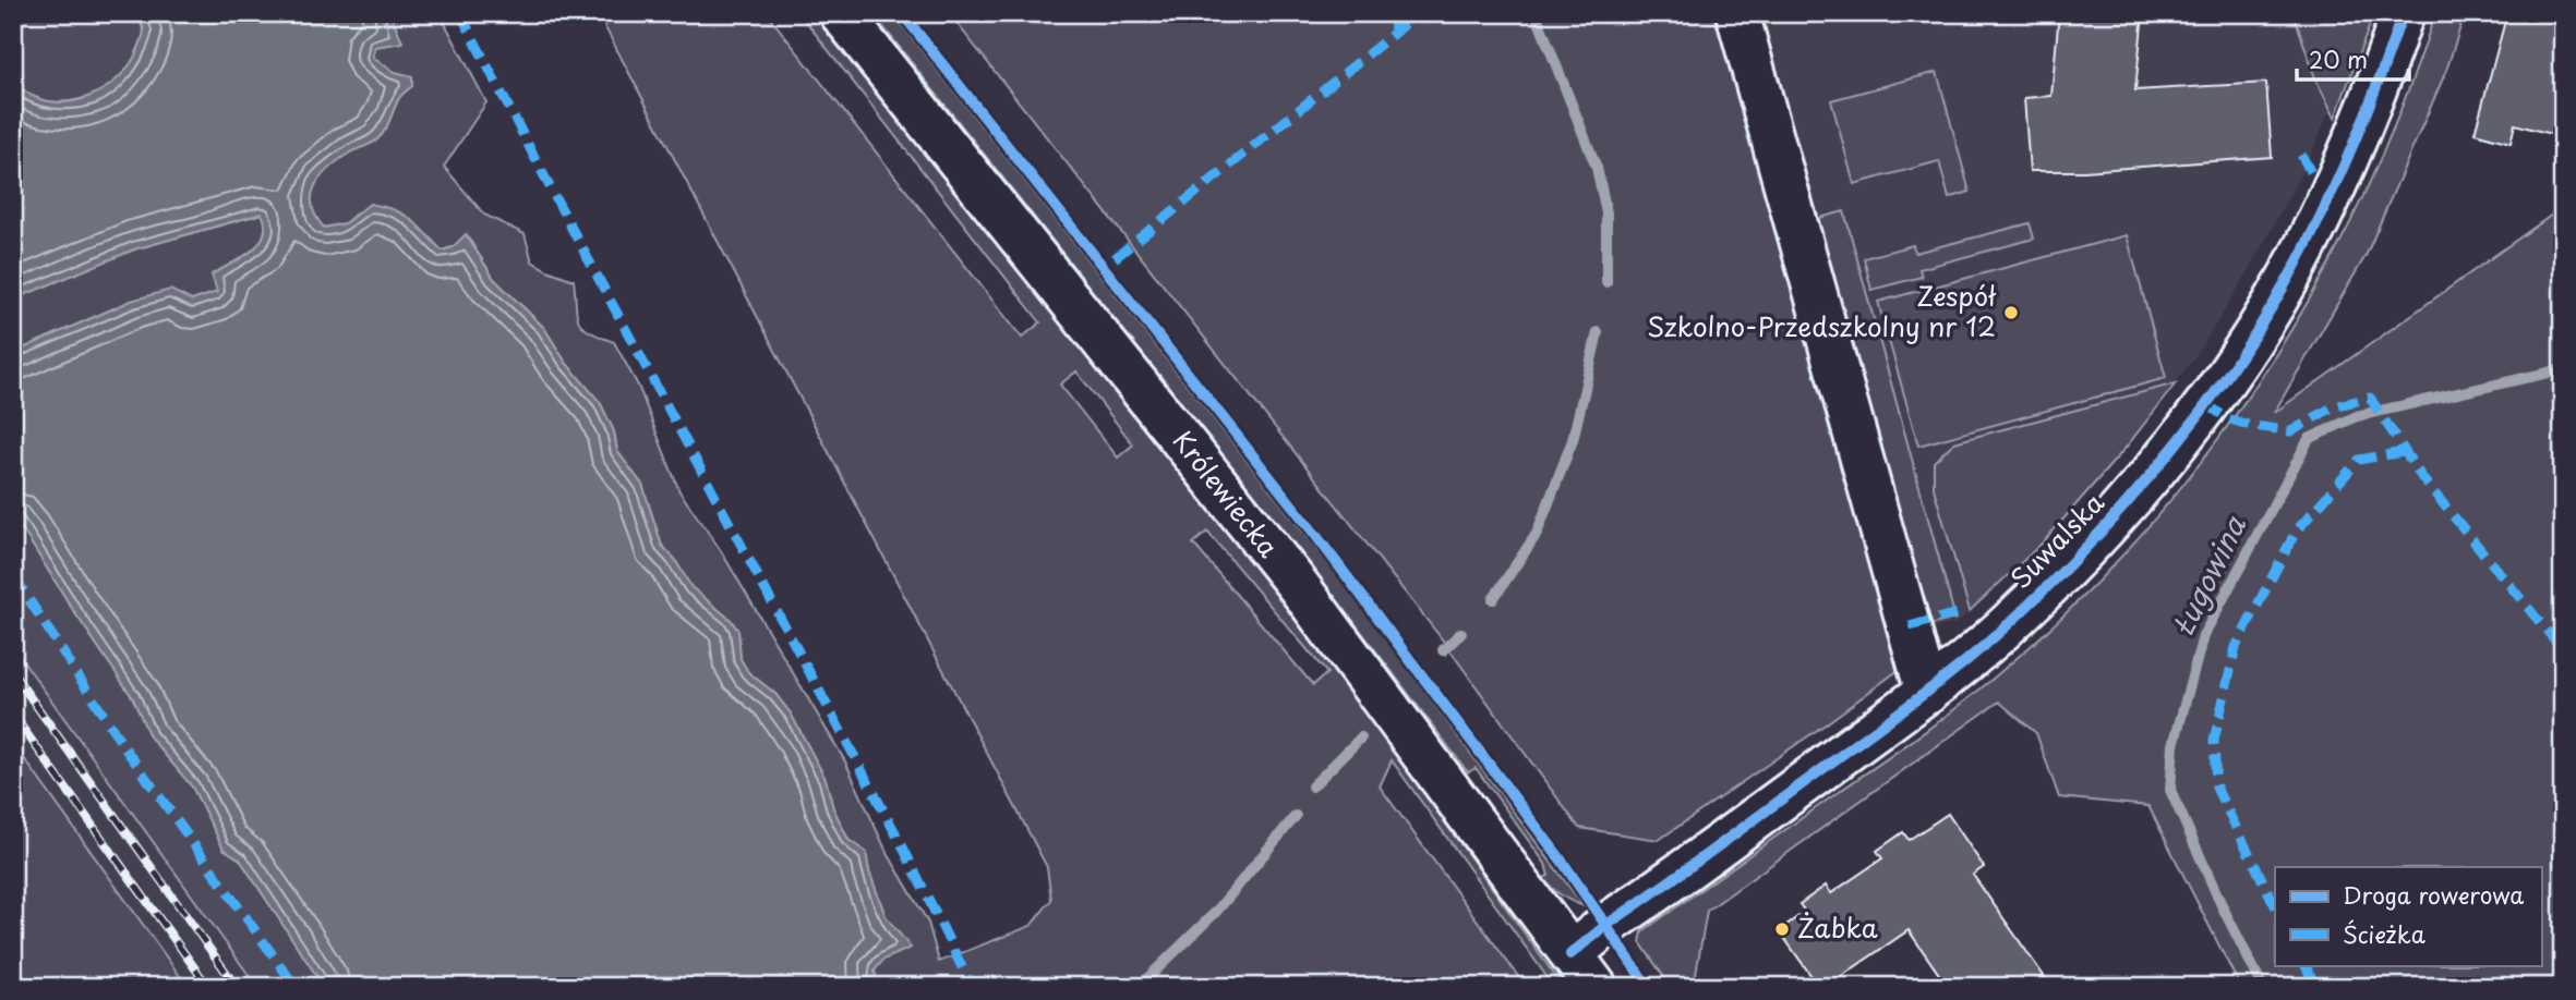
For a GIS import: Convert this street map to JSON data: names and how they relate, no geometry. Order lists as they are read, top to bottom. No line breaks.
{"streets":{"street":["Królewiecka","Suwalska"]},"crossings":[["Królewiecka","Suwalska"]],"water":["Ługowina"],"places":["Zespół Szkolno-Przedszkolny nr 12","Żabka"],"legend":["Droga rowerowa","Ścieżka"],"scale_bar":"20 m"}
